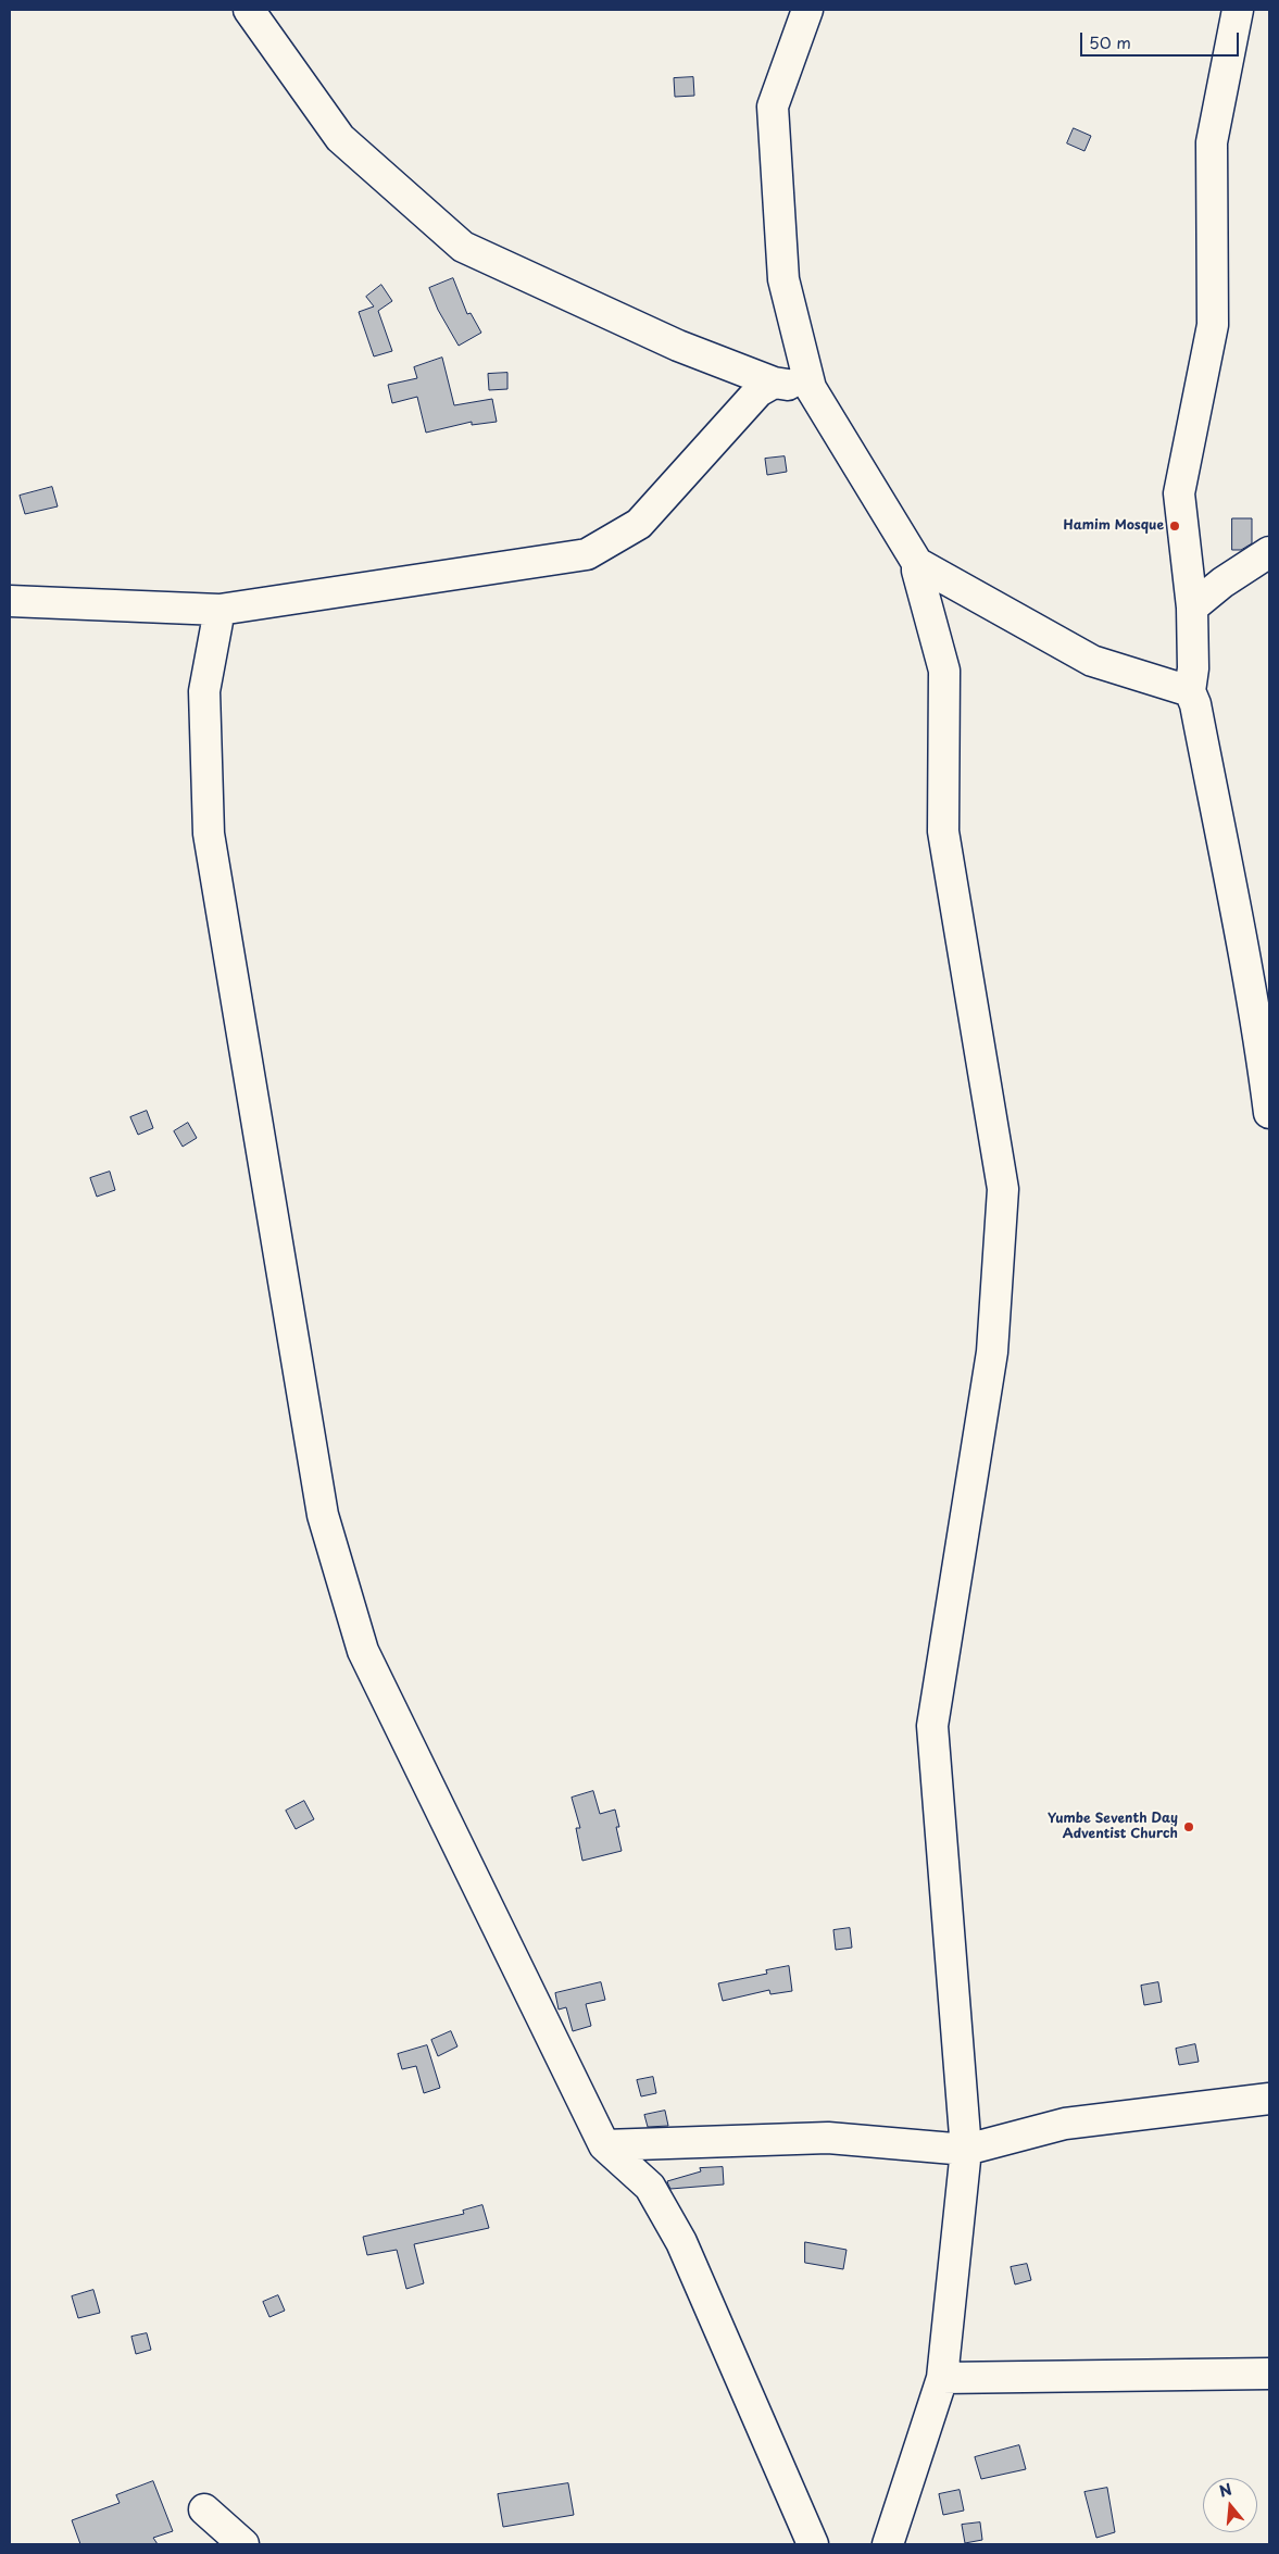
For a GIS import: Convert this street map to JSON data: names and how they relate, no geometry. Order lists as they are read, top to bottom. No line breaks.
{"places":["Hamim Mosque","Yumbe Seventh Day Adventist Church"],"scale_bar":"50 m","north":"top"}
